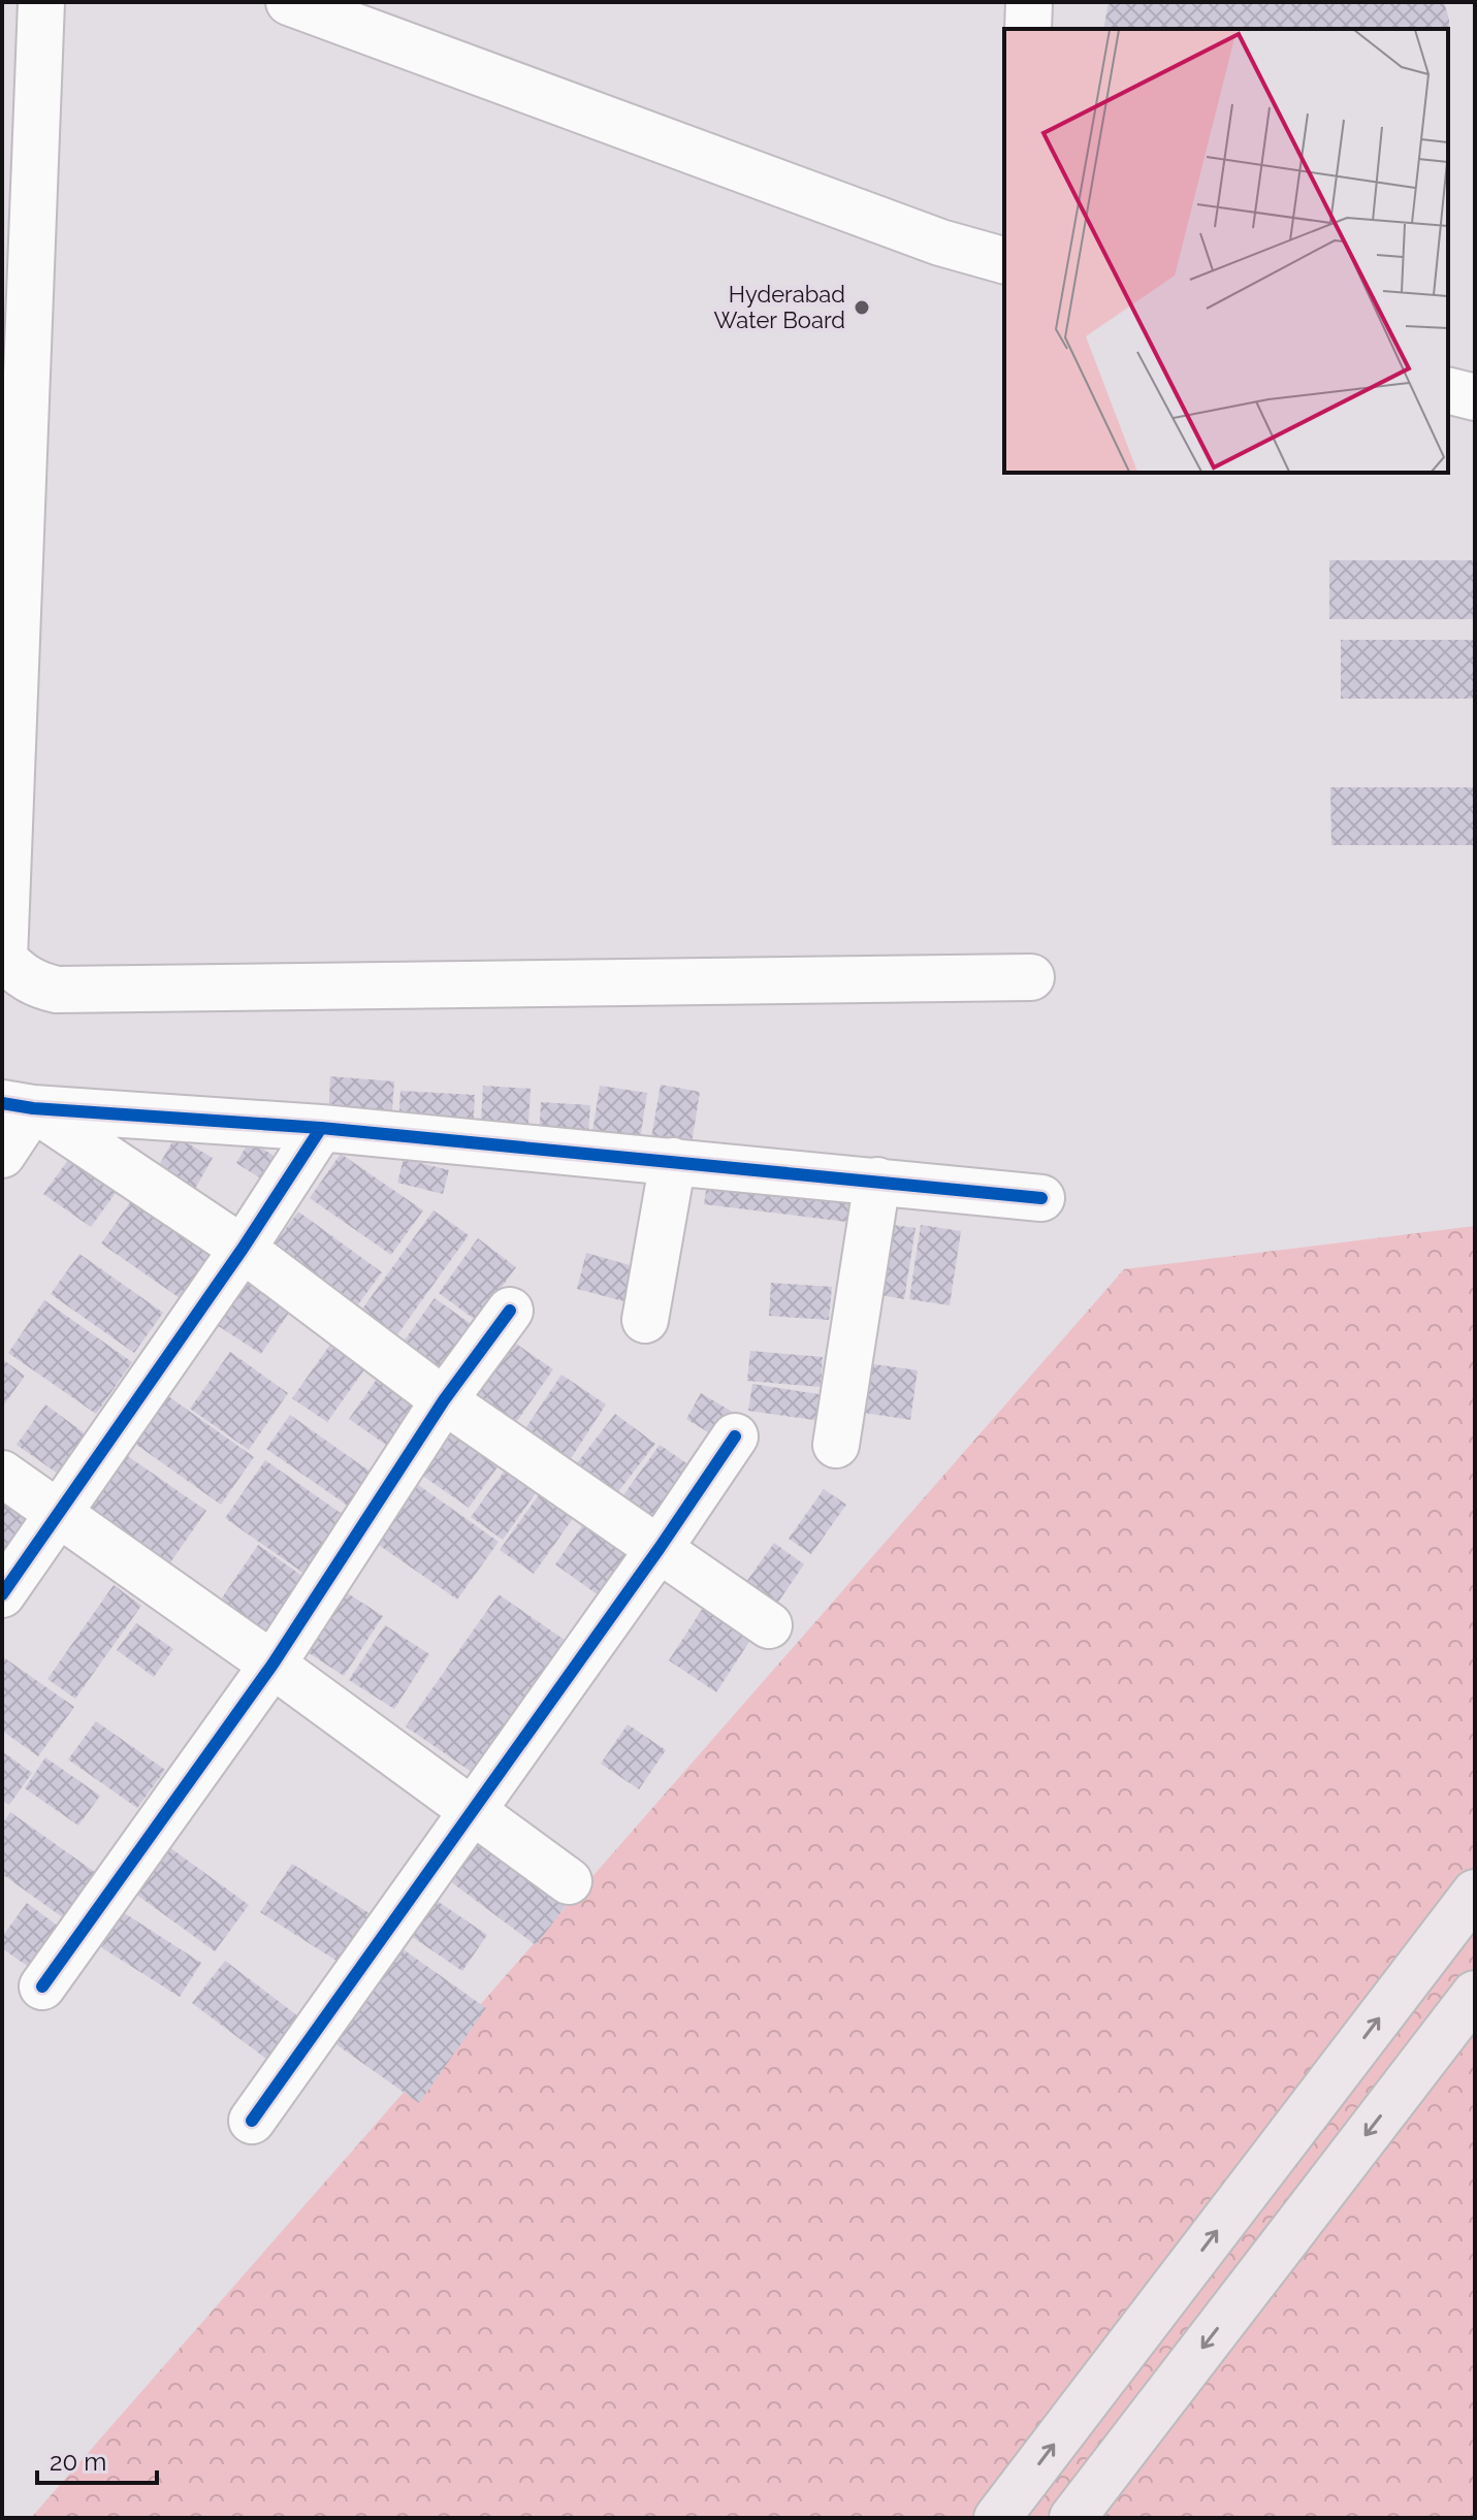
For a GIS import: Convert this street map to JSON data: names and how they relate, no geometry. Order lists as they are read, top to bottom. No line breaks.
{"places":["Hyderabad Water Board"],"scale_bar":"20 m"}
